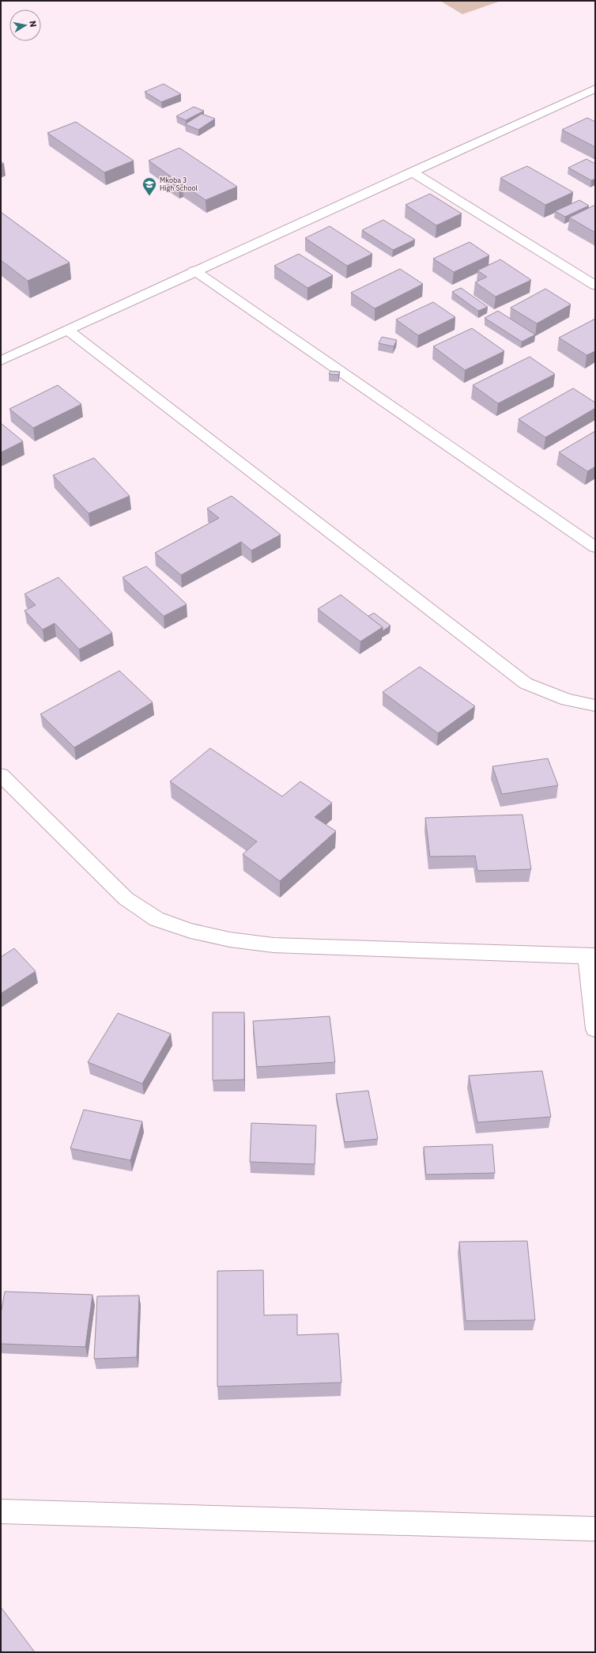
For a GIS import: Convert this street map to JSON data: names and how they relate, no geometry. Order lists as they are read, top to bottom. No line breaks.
{"places":{"school or university":["Mkoba 3 High School"]},"north":"right"}
